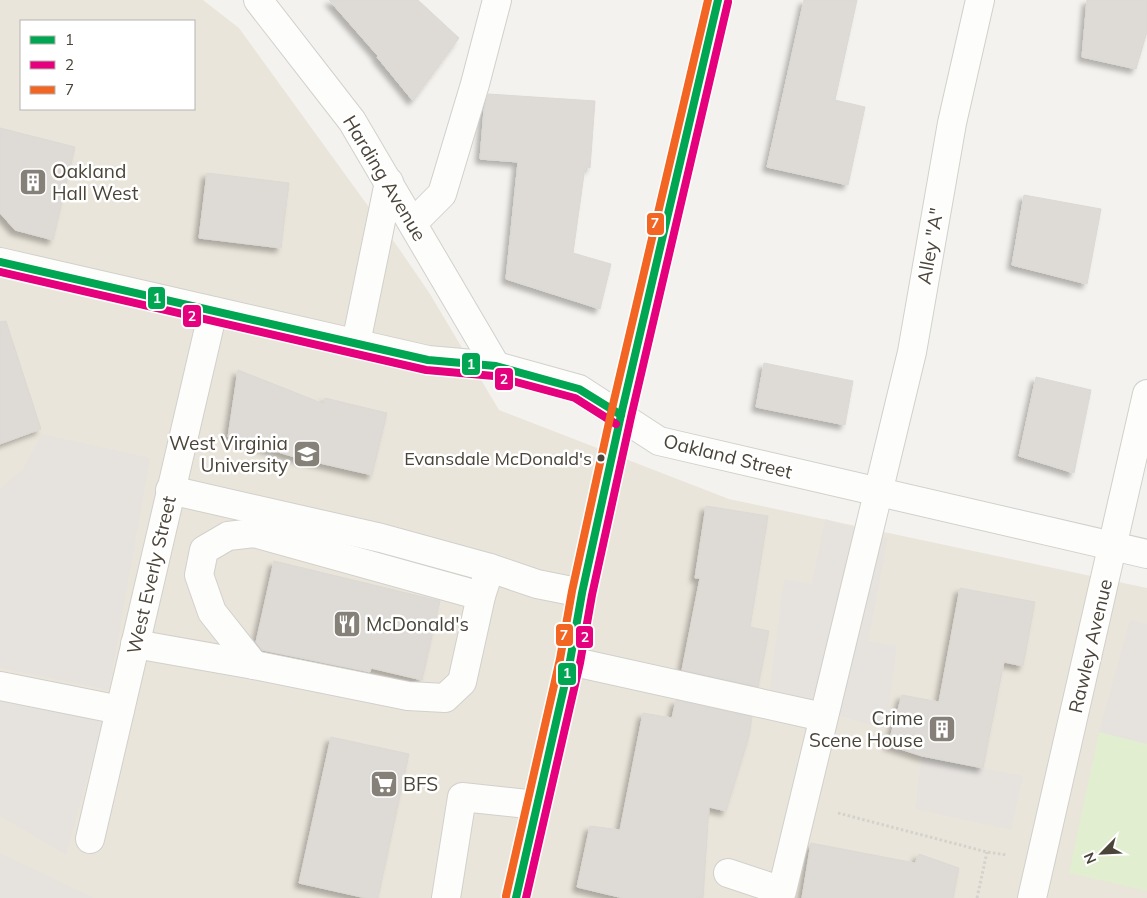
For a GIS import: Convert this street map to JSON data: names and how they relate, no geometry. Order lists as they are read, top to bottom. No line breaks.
{"streets":{"street":["Harding Avenue","Alley \"A\"","Oakland Street","West Everly Street","Rawley Avenue"]},"crossings":[["Harding Avenue","Oakland Street"],["Alley \"A\"","Oakland Street"],["Oakland Street","West Everly Street"],["Oakland Street","Rawley Avenue"]],"places":{"building":["Oakland Hall West","Crime Scene House"],"school or university":["West Virginia University"],"other":["Evansdale McDonald's"],"restaurant":["McDonald's"],"supermarket":["BFS"]},"lines":["transit line 1","transit line 7","transit line 2"],"legend":["1","2","7"],"north":"bottom left"}
